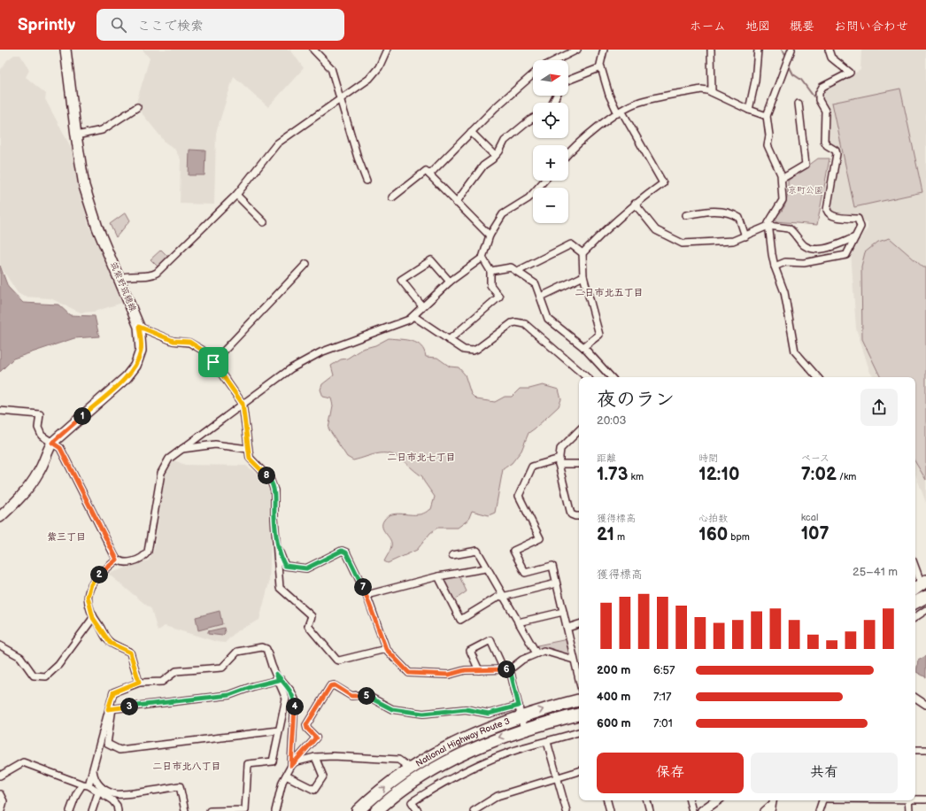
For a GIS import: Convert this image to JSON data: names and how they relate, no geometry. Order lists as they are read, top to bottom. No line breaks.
{"streets":{"highway":["National Highway Route 3"],"main road":["筑紫野筑穂線"]},"districts":["二日市北五丁目","二日市北七丁目","紫三丁目","二日市北八丁目"],"parks":["京町公園"],"north":"right","page":{"header":"Sprintly","search":"ここで検索","nav":["ホーム","地図","概要","お問い合わせ"],"map_buttons":["+","−"],"heading":["夜のラン","20:03"],"pins":["1","8","2","7","6","5","3","4"],"stats":[["距離","1.73 km"],["時間","12:10"],["ペース","7:02 /km"],["獲得標高","21 m"],["心拍数","160 bpm"],["kcal","107"]],"chart":["獲得標高","25–41 m"],"list":[{"name":"200 m","note":"6:57"},{"name":"400 m","note":"7:17"},{"name":"600 m","note":"7:01"}],"buttons":["保存","共有"]}}
